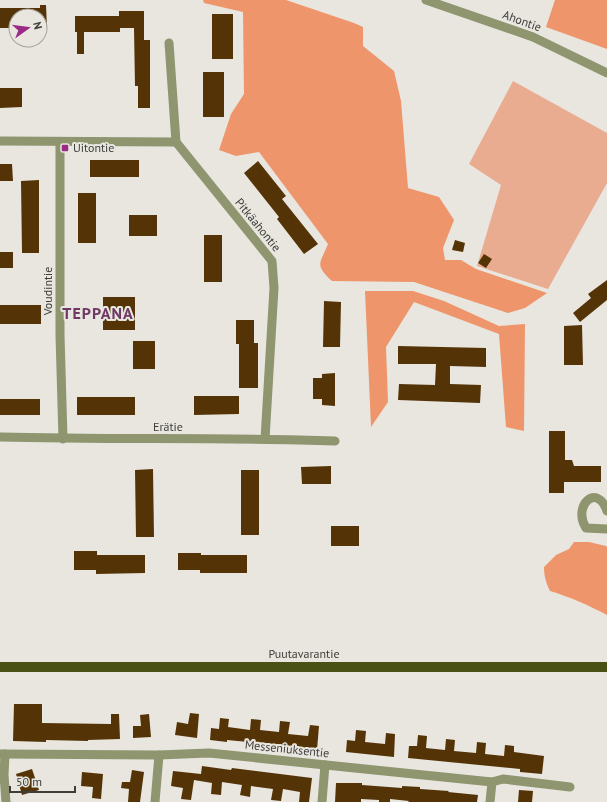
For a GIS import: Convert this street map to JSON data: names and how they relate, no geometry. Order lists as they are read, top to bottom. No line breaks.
{"streets":{"main road":["Puutavarantie"],"street":["Ahontie","Pitkäahontie","Voudintie","Erätie","Messeniuksentie"]},"crossings":[["Pitkäahontie","Erätie"],["Voudintie","Erätie"]],"districts":["TEPPANA"],"places":{"transit":["Uitontie"]},"scale_bar":"50 m","north":"right"}
